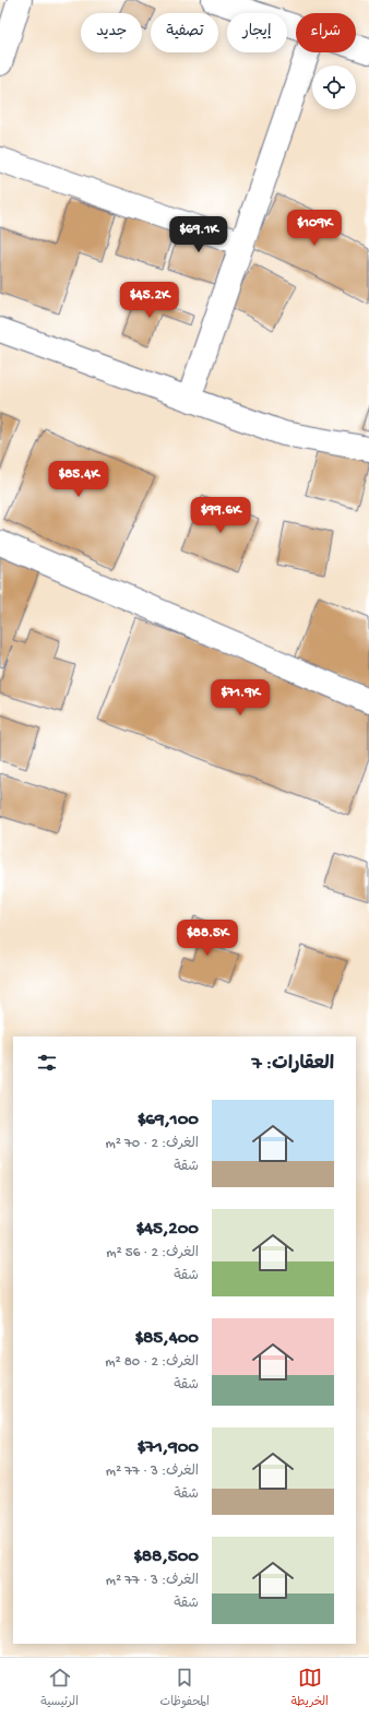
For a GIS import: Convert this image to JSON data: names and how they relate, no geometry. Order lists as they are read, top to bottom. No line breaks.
{"page":{"chip":["شراء","إيجار","تصفية","جديد"],"price":["$109K","$69.1K","$45.2K","$85.4K","$99.6K","$71.9K","$88.5K"],"heading":"العقارات: 7","list":[{"name":"$69,100","note":"الغرف: 2 · 70 m² · شقة"},{"name":"$45,200","note":"الغرف: 2 · 56 m² · شقة"},{"name":"$85,400","note":"الغرف: 2 · 80 m² · شقة"},{"name":"$71,900","note":"الغرف: 3 · 77 m² · شقة"},{"name":"$88,500","note":"الغرف: 3 · 77 m² · شقة"}],"tabs":["الخريطة","المحفوظات","الرئيسية"]}}
